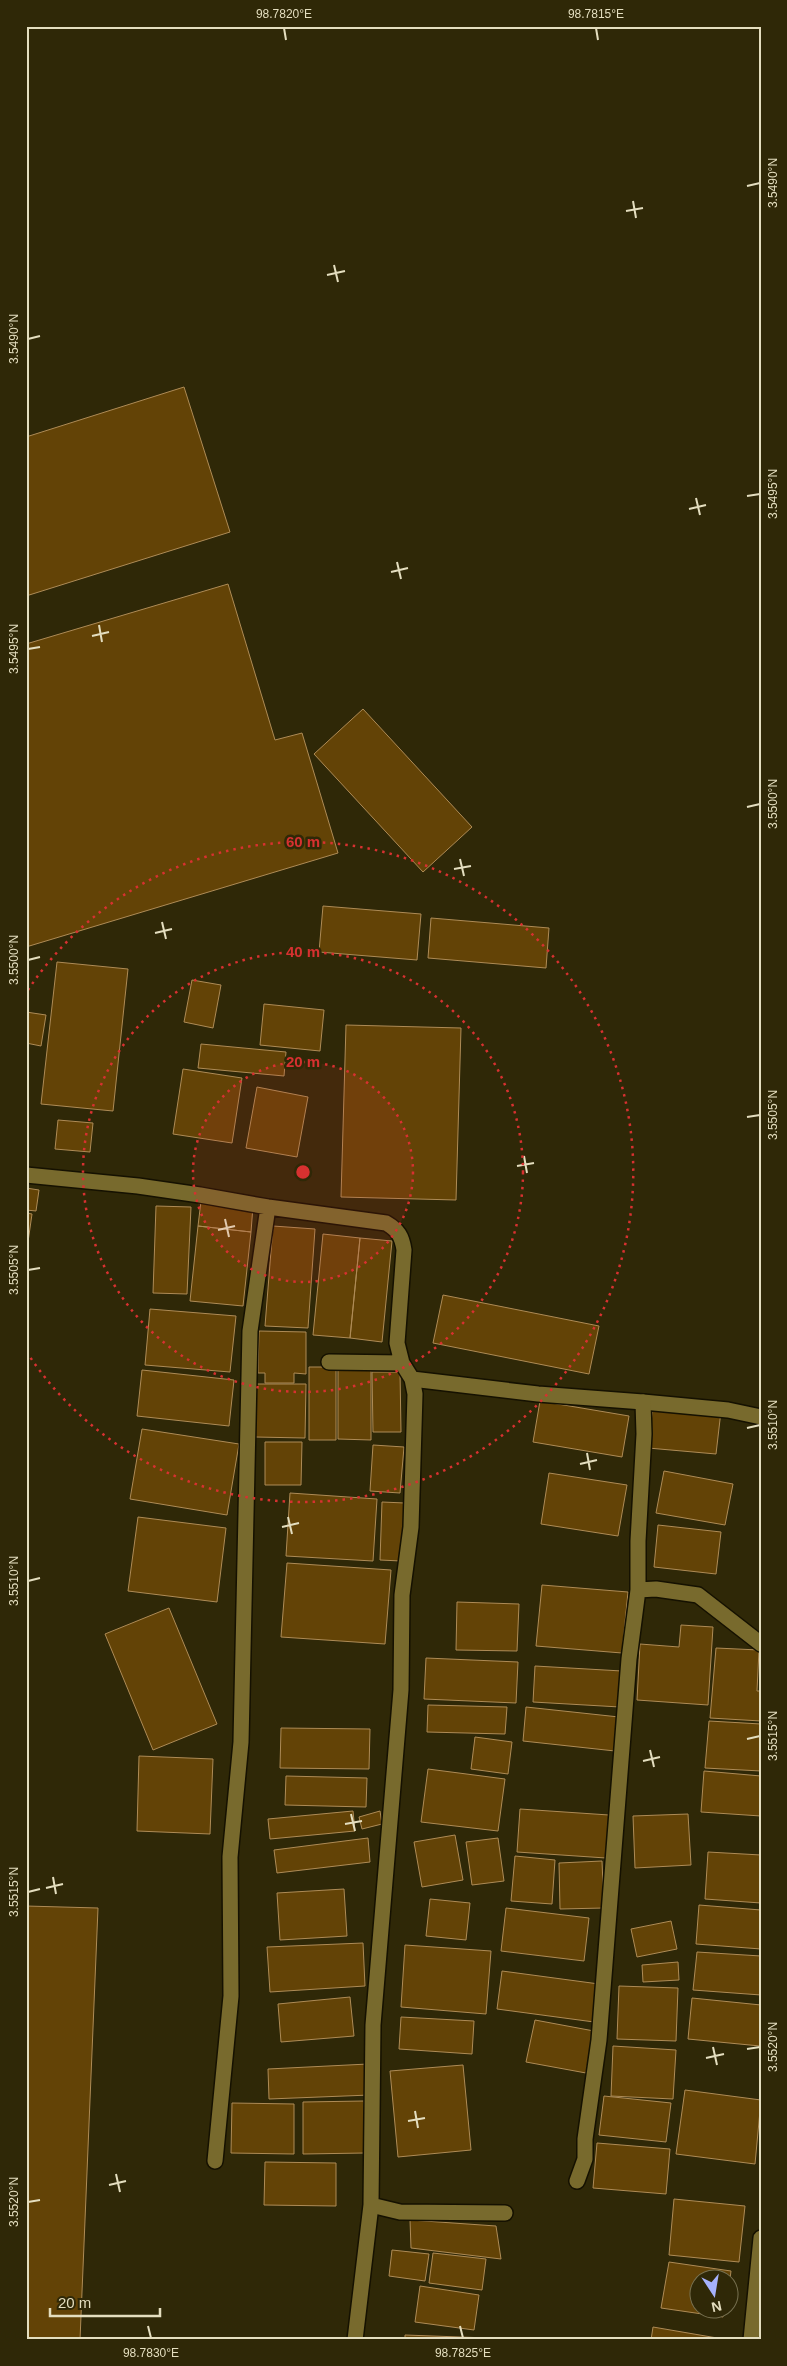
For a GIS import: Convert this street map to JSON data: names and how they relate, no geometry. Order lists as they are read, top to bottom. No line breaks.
{"scale_bar":"20 m","north":"bottom","coordinates":["98.7820°E","98.7815°E","3.5490°N","3.5495°N","3.5500°N","3.5505°N","3.5510°N","3.5515°N","3.5520°N","98.7830°E","98.7825°E"],"rings":["60 m","40 m","20 m"]}
